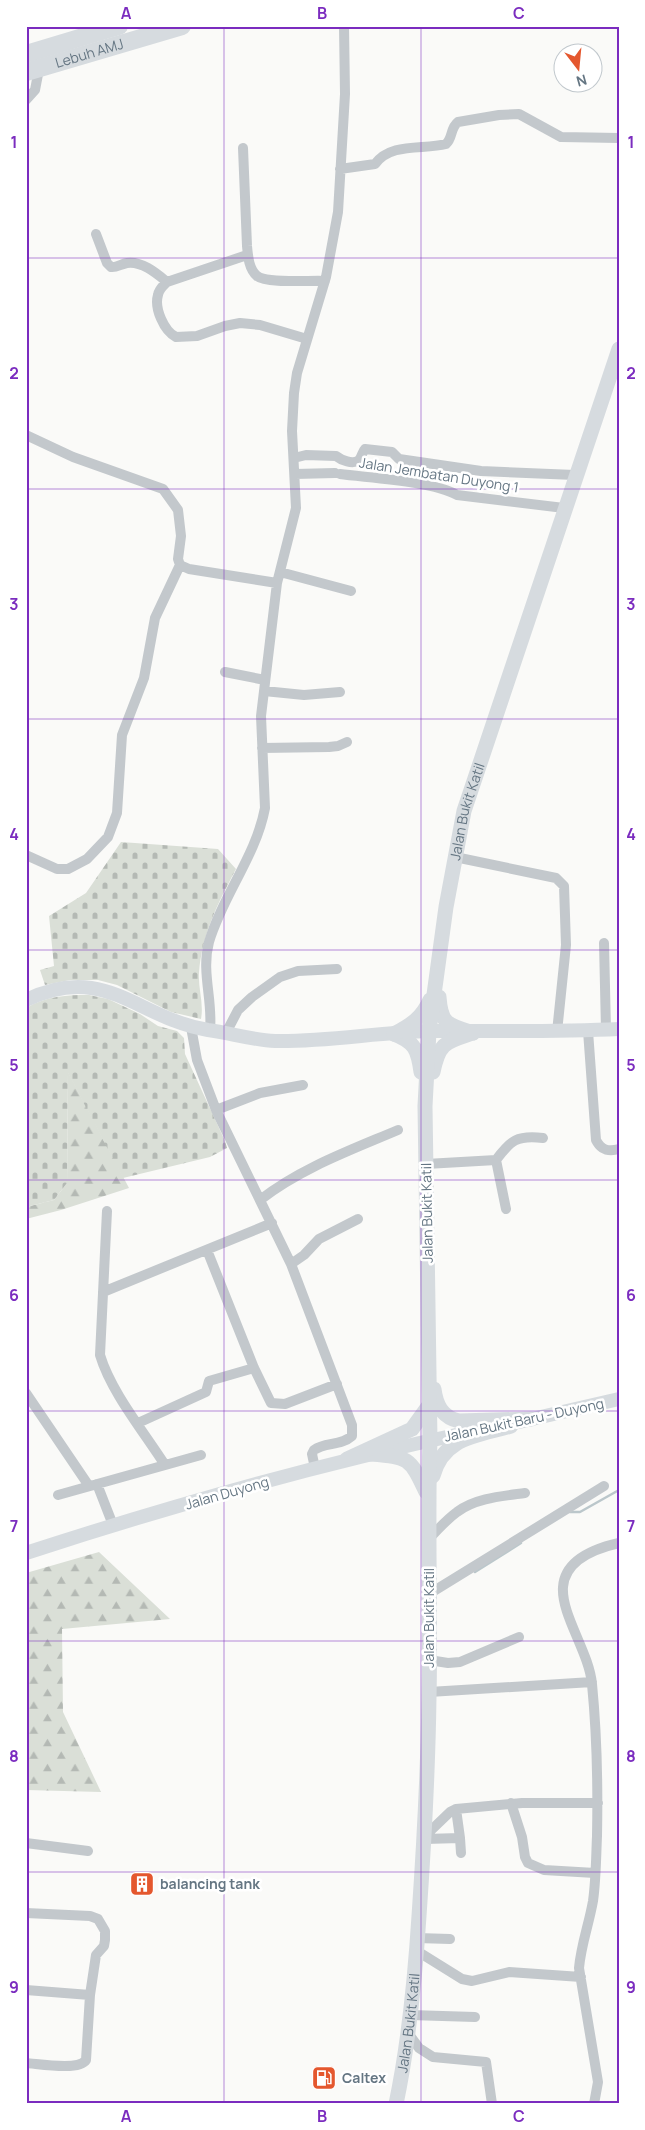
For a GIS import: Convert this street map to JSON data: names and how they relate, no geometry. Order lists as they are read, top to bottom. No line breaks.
{"streets":{"highway":["Lebuh AMJ"],"main road":["Jalan Bukit Katil","Jalan Bukit Baru - Duyong","Jalan Duyong"],"street":["Jalan Jembatan Duyong 1"]},"crossings":[["Jalan Jembatan Duyong 1","Jalan Bukit Katil"],["Jalan Bukit Katil","Jalan Bukit Baru - Duyong"],["Jalan Bukit Katil","Jalan Duyong"],["Jalan Bukit Baru - Duyong","Jalan Duyong"]],"places":{"building":["balancing tank"],"fuel station":["Caltex"]},"north":"bottom","grid":{"columns":["A","B","C"],"rows":["1","2","3","4","5","6","7","8","9"]}}
